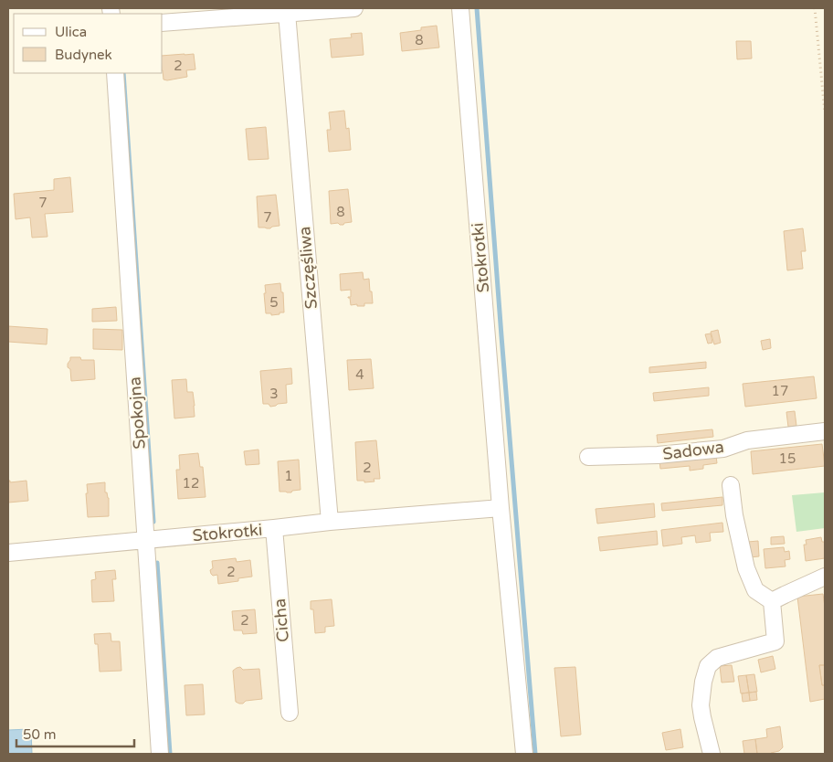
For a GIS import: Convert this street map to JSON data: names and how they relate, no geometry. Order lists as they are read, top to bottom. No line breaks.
{"streets":{"street":["Stokrotki","Szczęśliwa","Spokojna","Sadowa","Cicha"]},"crossings":[["Stokrotki","Szczęśliwa"],["Stokrotki","Spokojna"],["Stokrotki","Cicha"]],"house_numbers":["8","2","7","8","7","5","4","17","3","15","2","1","12","2","2"],"legend":["Ulica","Budynek"],"scale_bar":"50 m"}
